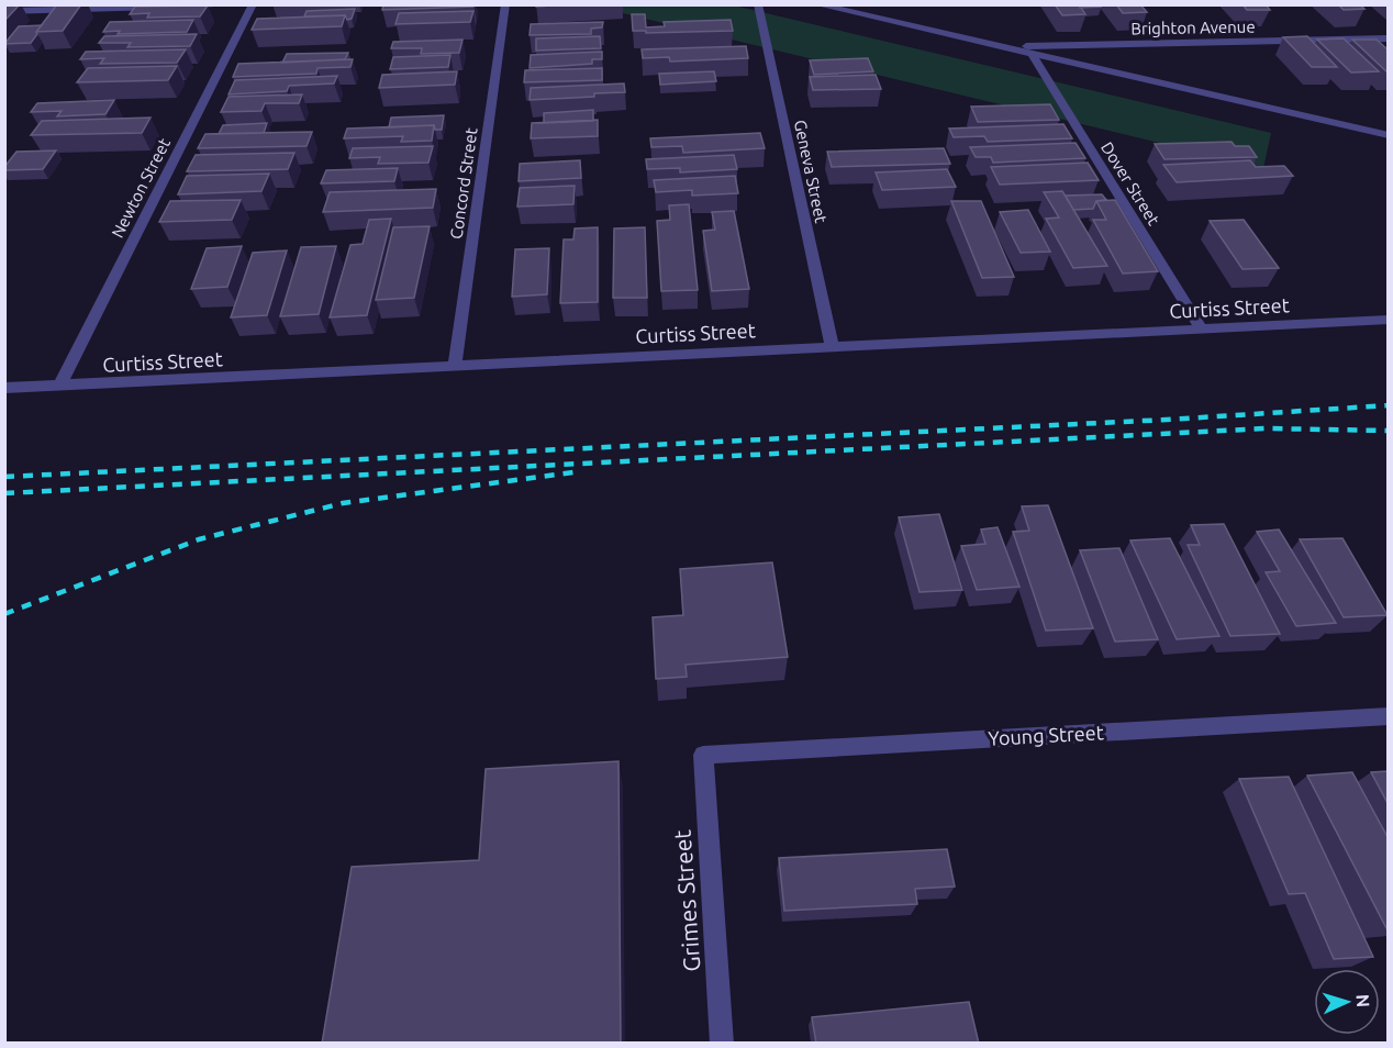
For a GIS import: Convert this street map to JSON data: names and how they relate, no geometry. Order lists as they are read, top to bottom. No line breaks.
{"streets":{"street":["Brighton Avenue","Geneva Street","Concord Street","Dover Street","Newton Street","Curtiss Street","Young Street","Grimes Street"]},"crossings":[["Geneva Street","Curtiss Street"],["Concord Street","Curtiss Street"],["Dover Street","Curtiss Street"],["Newton Street","Curtiss Street"],["Young Street","Grimes Street"]],"north":"right"}
